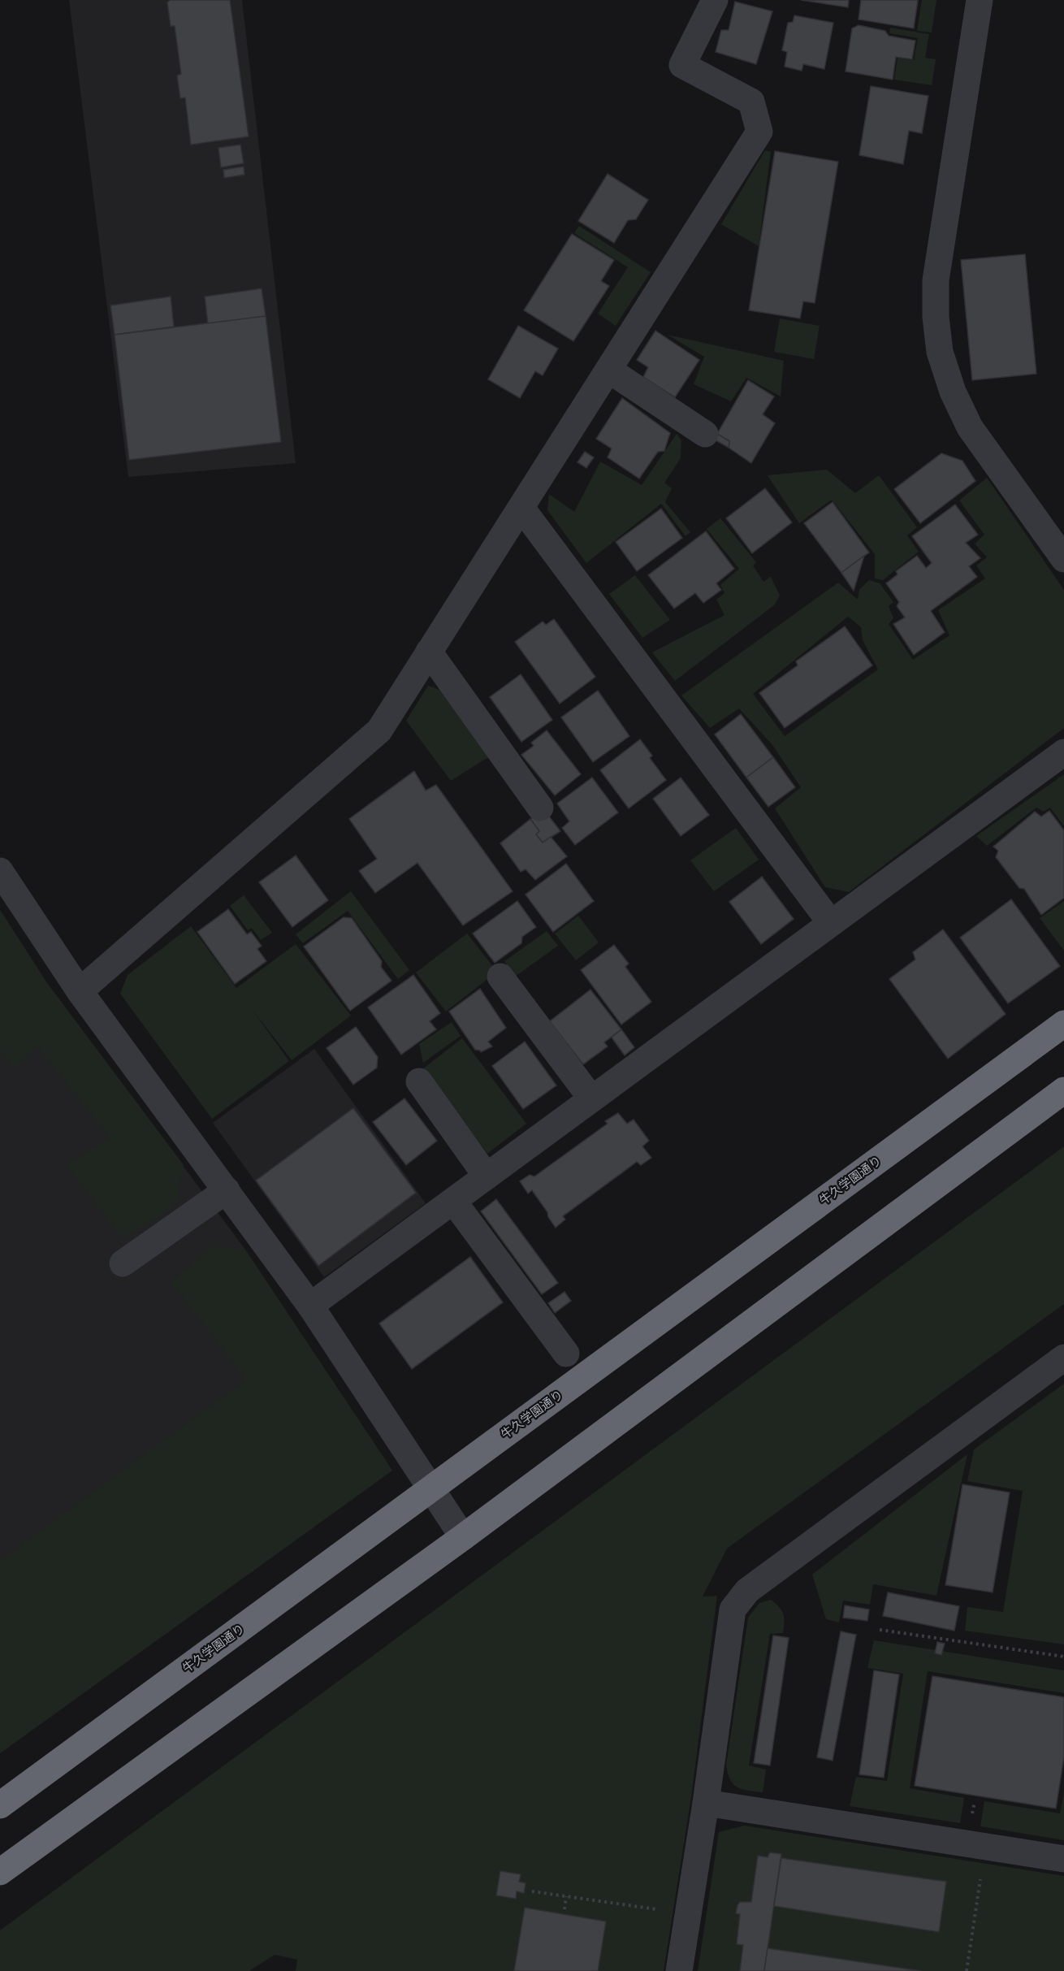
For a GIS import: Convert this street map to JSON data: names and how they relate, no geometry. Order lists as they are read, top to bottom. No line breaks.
{"streets":{"highway":["牛久学園通り"]}}
